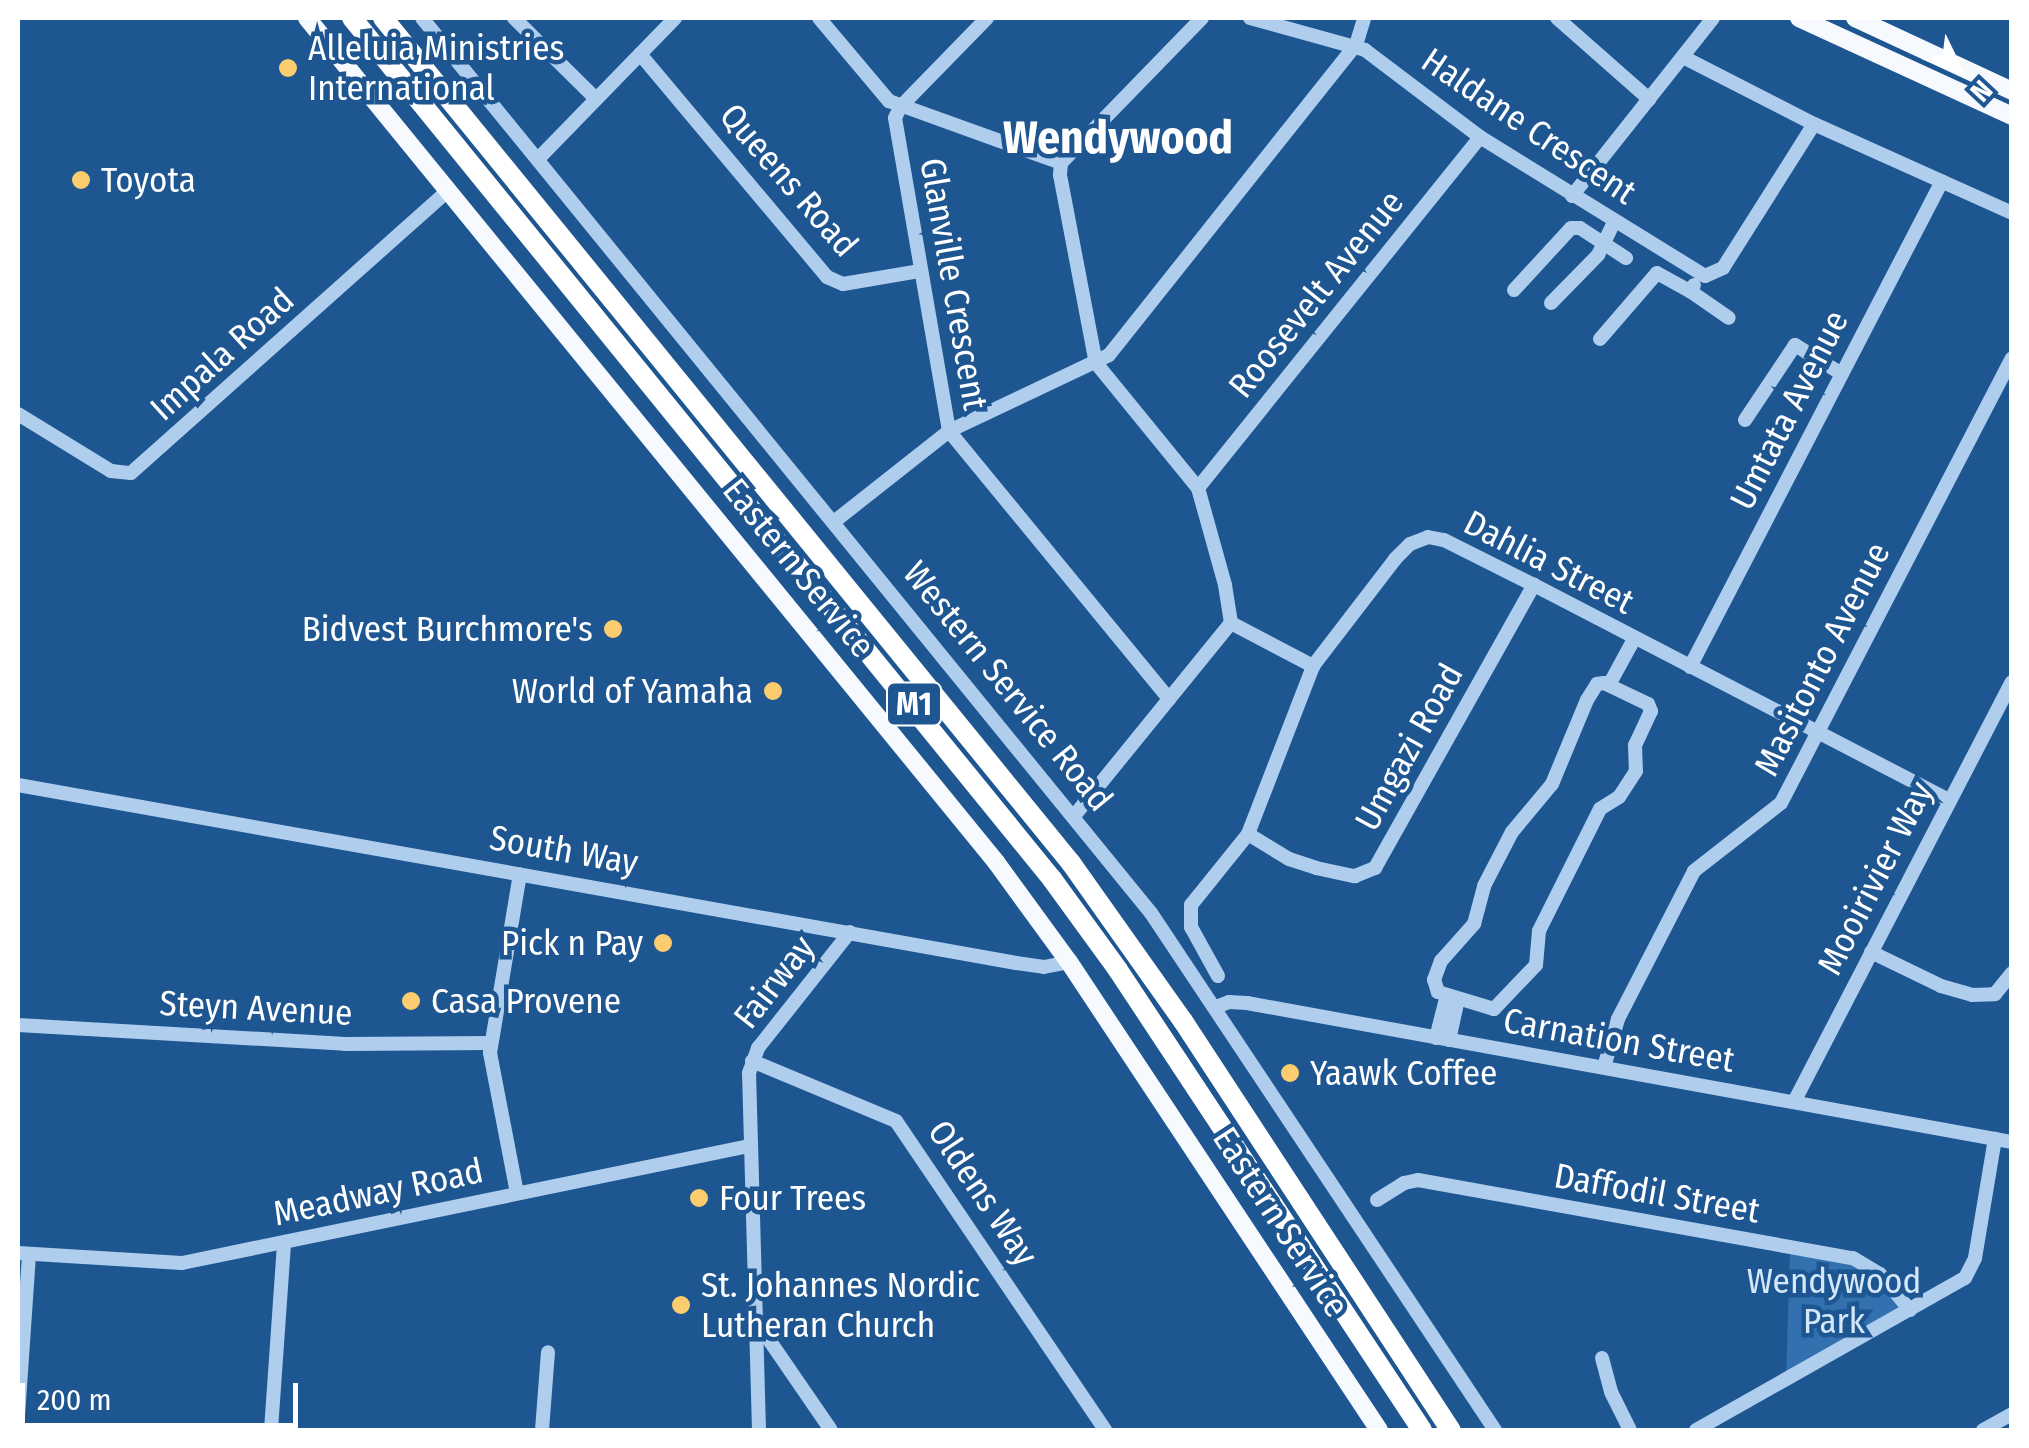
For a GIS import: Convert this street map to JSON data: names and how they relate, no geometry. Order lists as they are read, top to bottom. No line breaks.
{"streets":{"highway":["M1"],"main road":["Eastern Service"],"street":["Haldane Crescent","Queens Road","Glanville Crescent","Roosevelt Avenue","Impala Road","Umtata Avenue","Dahlia Street","Masitonto Avenue","Western Service Road","Umgazi Road","South Way","Mooirivier Way","Fairway","Steyn Avenue","Carnation Street","Meadway Road","Oldens Way","Daffodil Street"]},"crossings":[["Haldane Crescent","Roosevelt Avenue"],["Queens Road","Glanville Crescent"],["Impala Road","Eastern Service"],["Umtata Avenue","Dahlia Street"],["Dahlia Street","Masitonto Avenue"],["Dahlia Street","Umgazi Road"],["Dahlia Street","Mooirivier Way"],["Eastern Service","South Way"],["Masitonto Avenue","Carnation Street"],["Western Service Road","Carnation Street"],["South Way","Fairway"],["Mooirivier Way","Carnation Street"],["Fairway","Meadway Road"],["Fairway","Oldens Way"]],"districts":["Wendywood"],"parks":["Wendywood Park"],"places":["Alleluia Ministries International","Toyota","Bidvest Burchmore's","World of Yamaha","Pick n Pay","Casa Provene","Yaawk Coffee","Four Trees","St. Johannes Nordic Lutheran Church"],"scale_bar":"200 m","north":"bottom right"}
